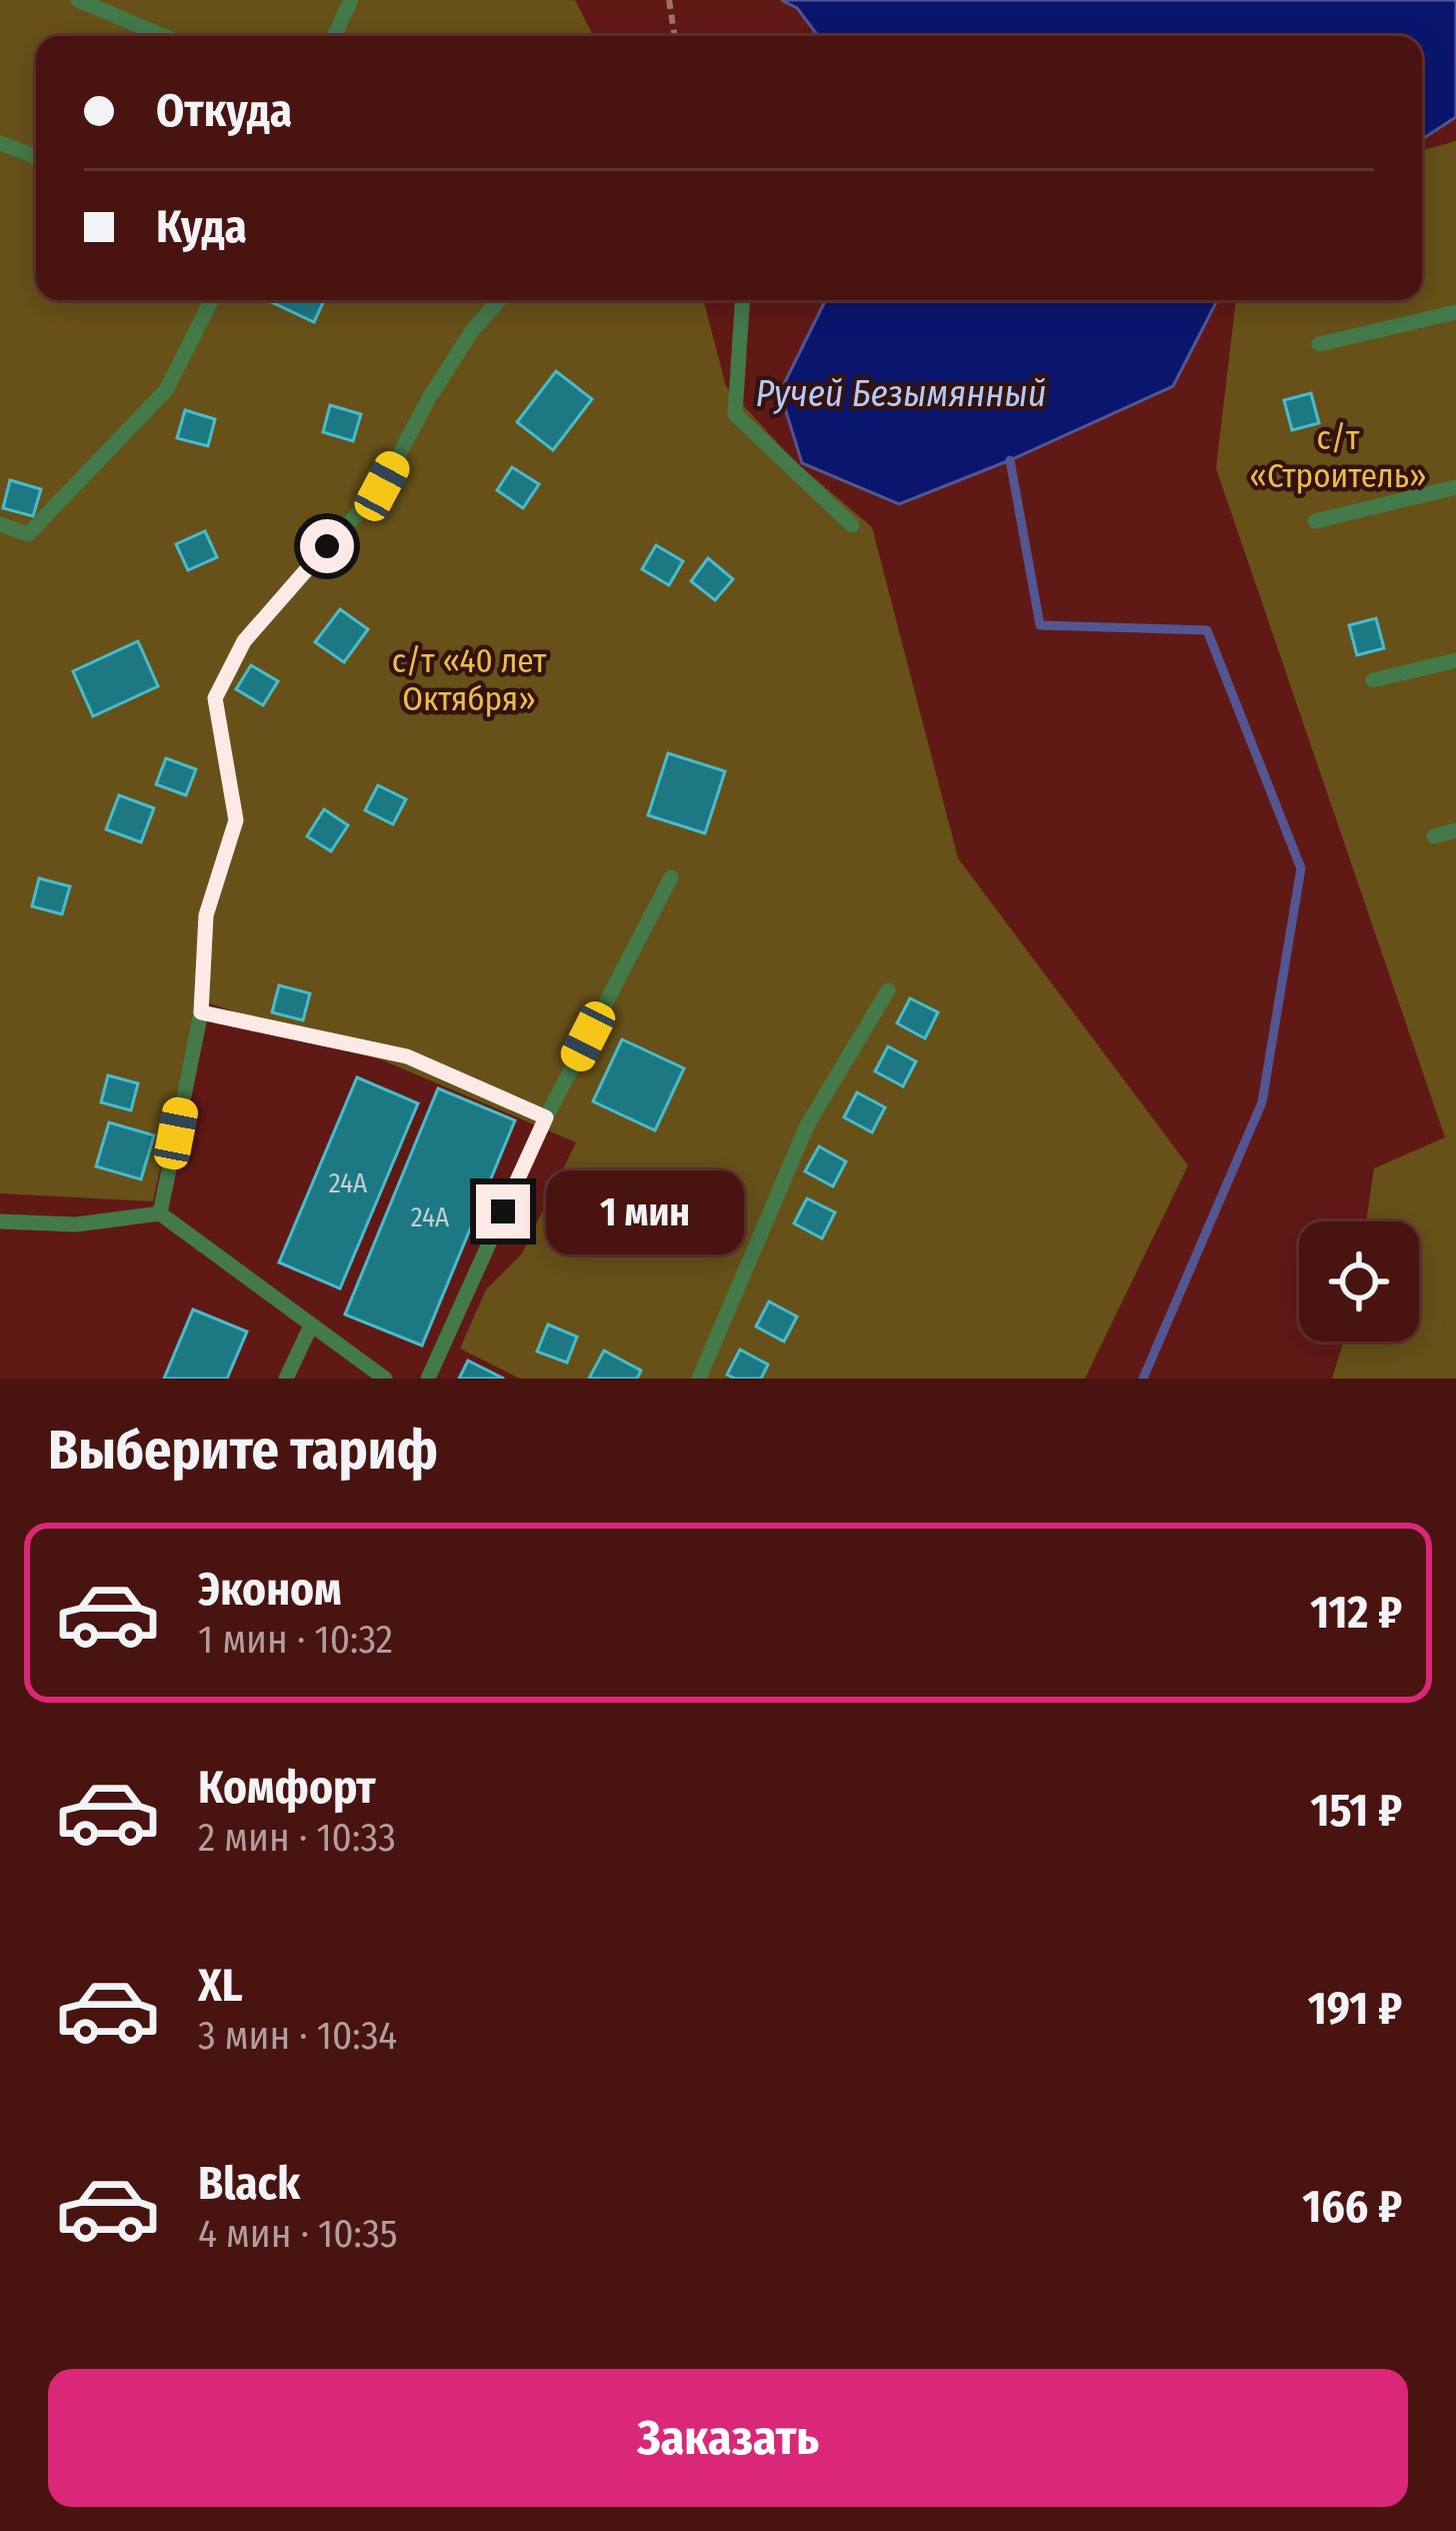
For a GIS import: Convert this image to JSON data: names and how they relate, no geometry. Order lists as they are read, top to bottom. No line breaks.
{"water":["Ручей Безымянный"],"parks":["с/т «Строитель»","с/т «40 лет Октября»"],"house_numbers":["24А","24А"],"page":{"banner":["Откуда","Куда"],"bubble":"1 мин","heading":"Выберите тариф","list":[{"name":"Эконом","note":"1 мин · 10:32","value":"112 ₽"},{"name":"Комфорт","note":"2 мин · 10:33","value":"151 ₽"},{"name":"XL","note":"3 мин · 10:34","value":"191 ₽"},{"name":"Black","note":"4 мин · 10:35","value":"166 ₽"}],"buttons":"Заказать"}}
